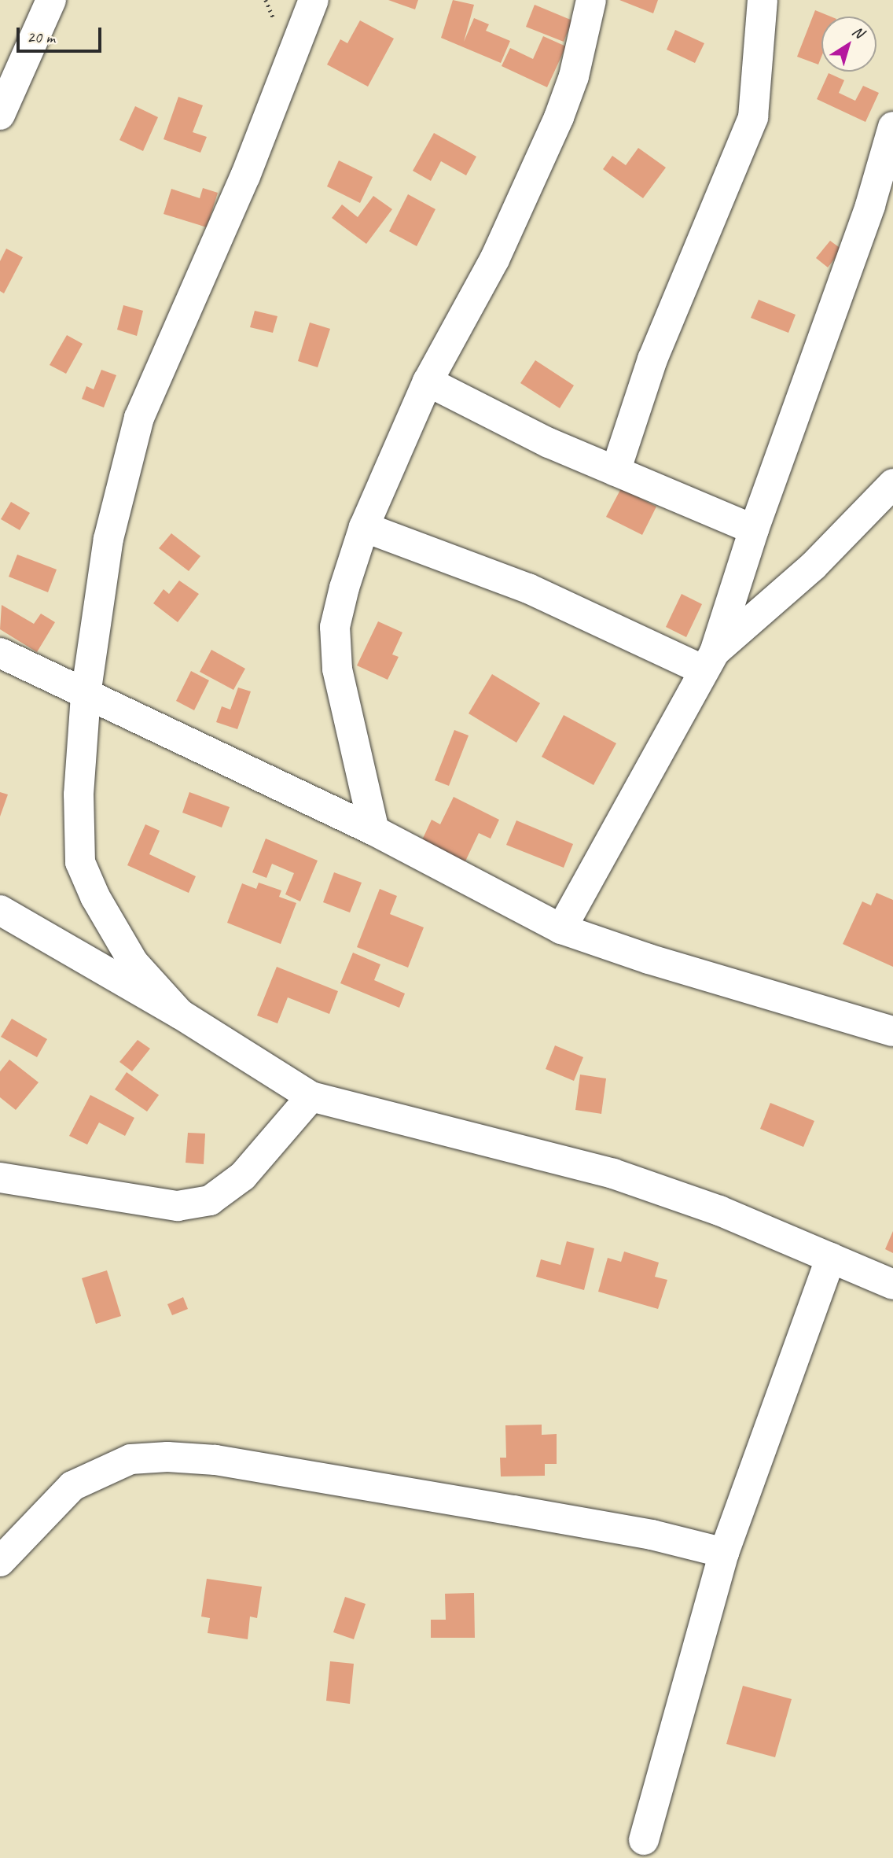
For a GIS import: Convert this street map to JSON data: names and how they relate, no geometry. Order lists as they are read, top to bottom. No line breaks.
{"scale_bar":"20 m","north":"top right"}
